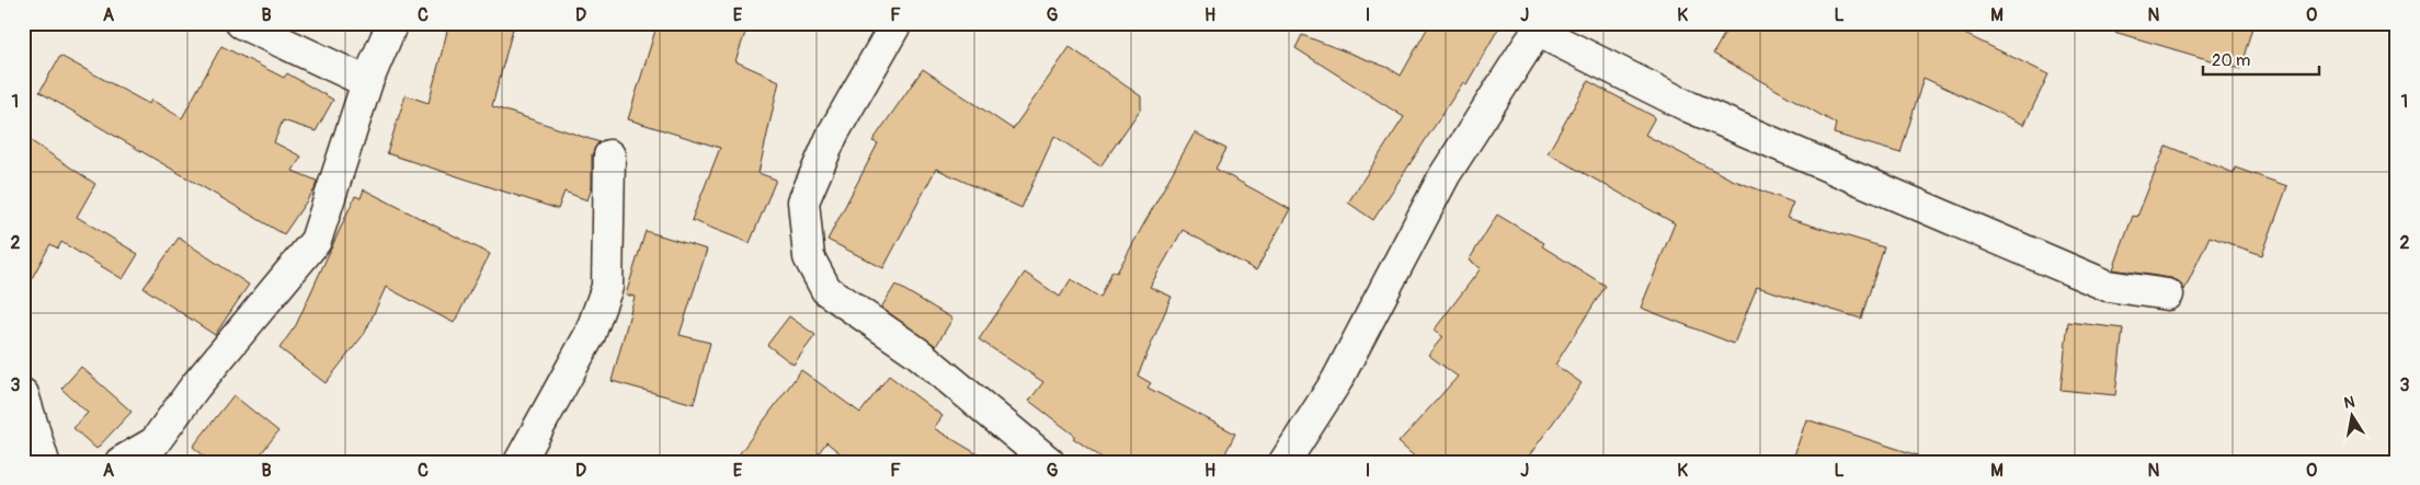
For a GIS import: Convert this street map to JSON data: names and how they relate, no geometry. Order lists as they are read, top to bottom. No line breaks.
{"scale_bar":"20 m","north":"top","grid":{"columns":["A","B","C","D","E","F","G","H","I","J","K","L","M","N","O"],"rows":["1","2","3"]}}
